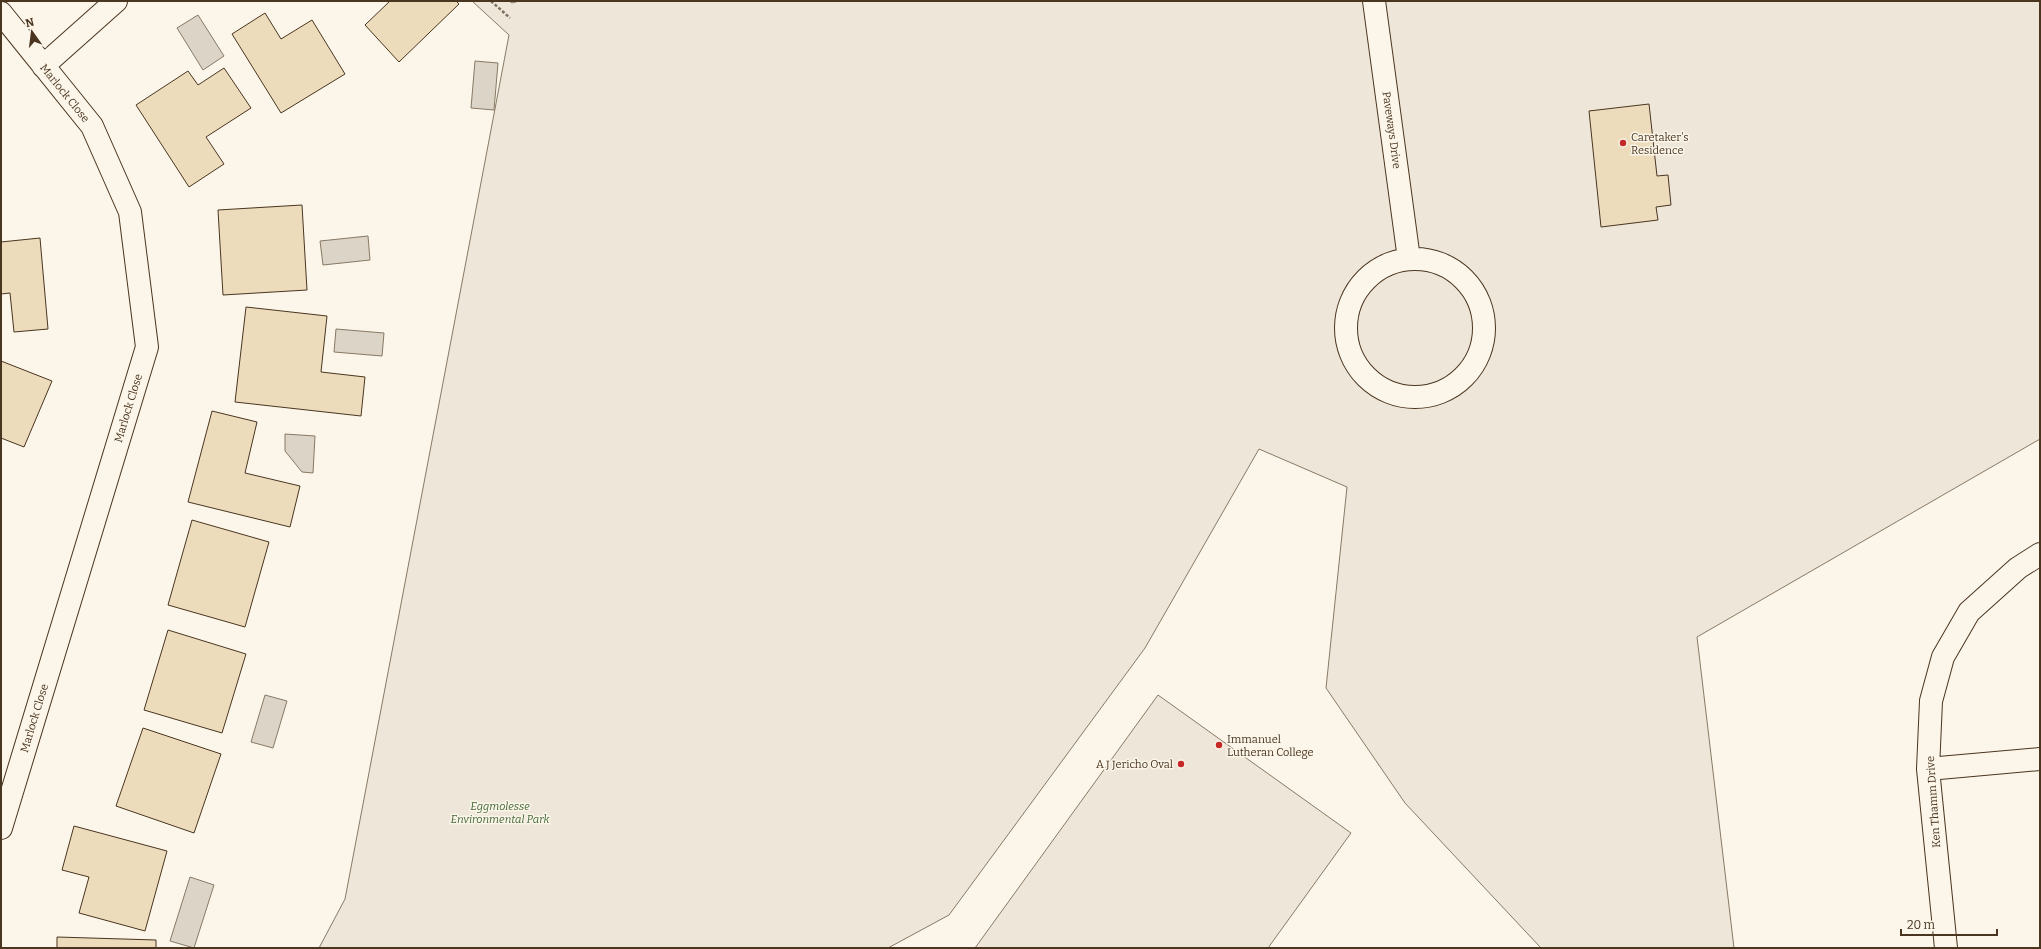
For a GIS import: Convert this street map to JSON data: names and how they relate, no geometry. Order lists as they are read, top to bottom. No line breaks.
{"streets":{"street":["Marlock Close","Paveways Drive","Ken Thamm Drive"]},"parks":["Eggmolesse Environmental Park"],"places":["Caretaker's Residence","Immanuel Lutheran College","A J Jericho Oval"],"scale_bar":"20 m","north":"top"}
